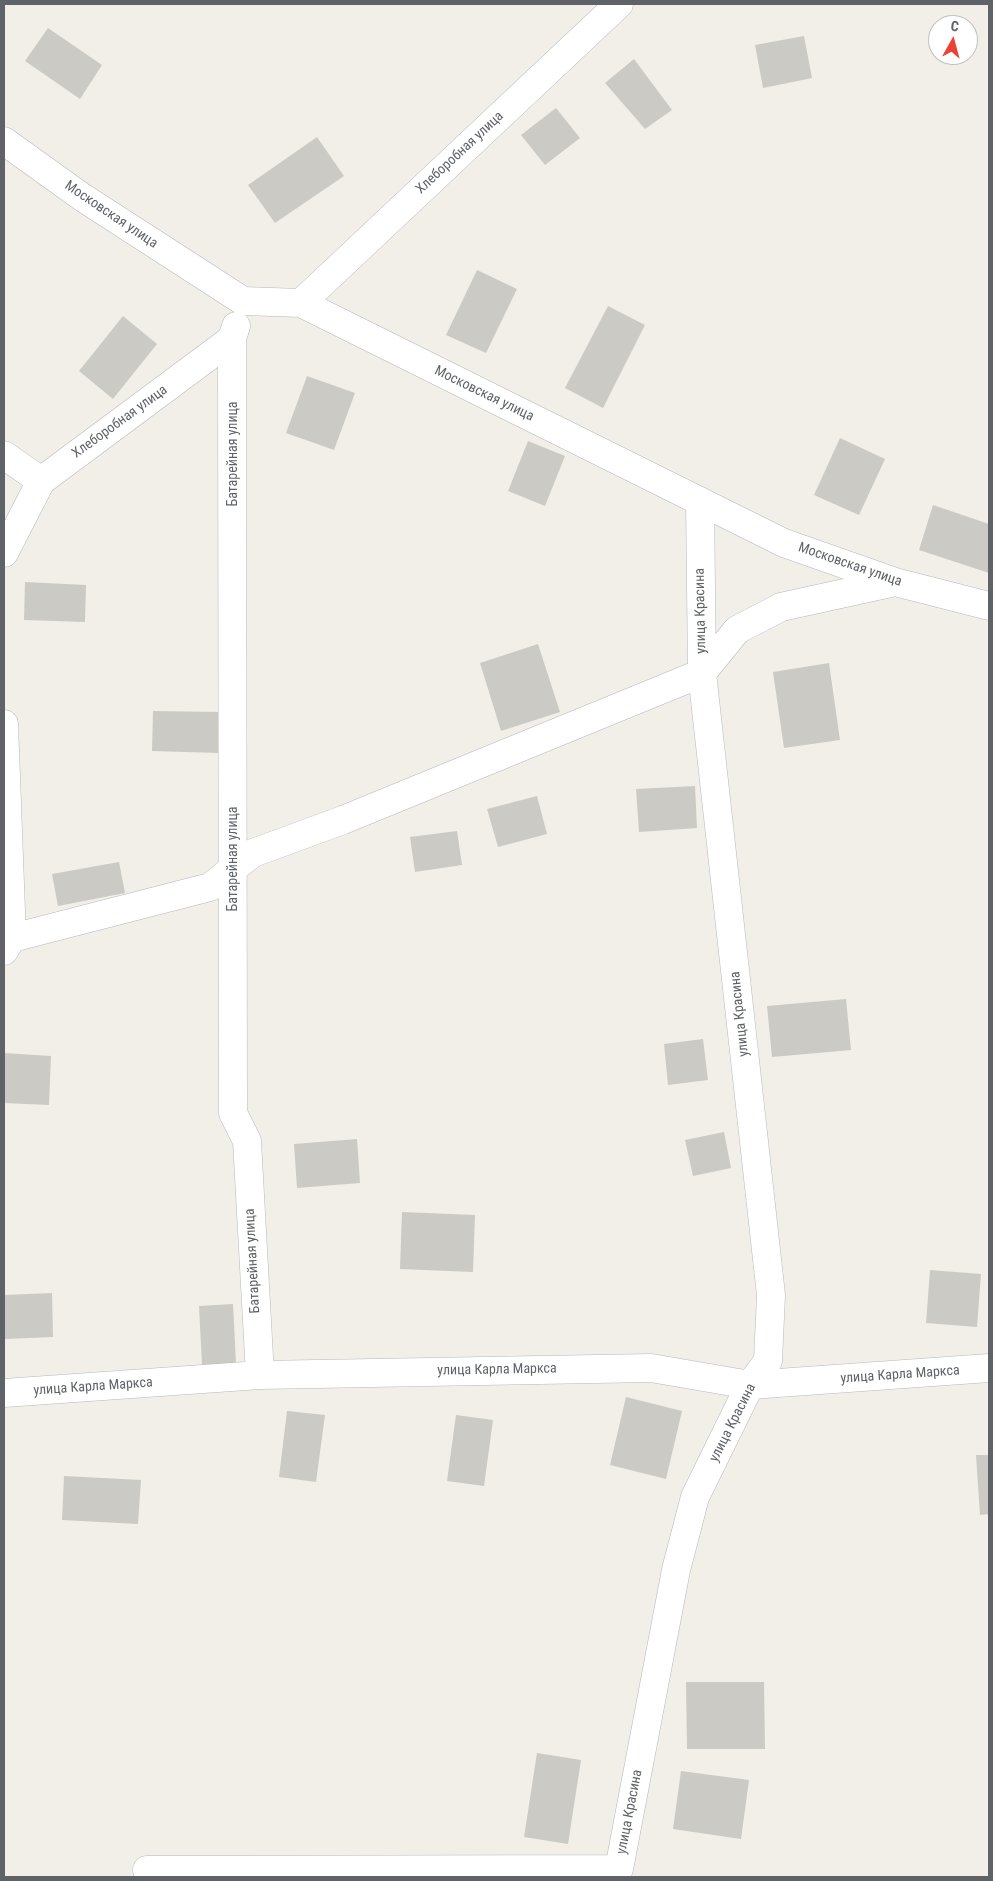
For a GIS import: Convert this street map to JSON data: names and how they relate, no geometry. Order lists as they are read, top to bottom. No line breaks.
{"streets":{"street":["Хлеборобная улица","Московская улица","Батарейная улица","улица Красина","улица Карла Маркса"]},"crossings":[["Хлеборобная улица","Московская улица"],["Хлеборобная улица","Батарейная улица"],["Московская улица","улица Красина"],["Батарейная улица","улица Карла Маркса"],["улица Красина","улица Карла Маркса"]],"north":"top"}
